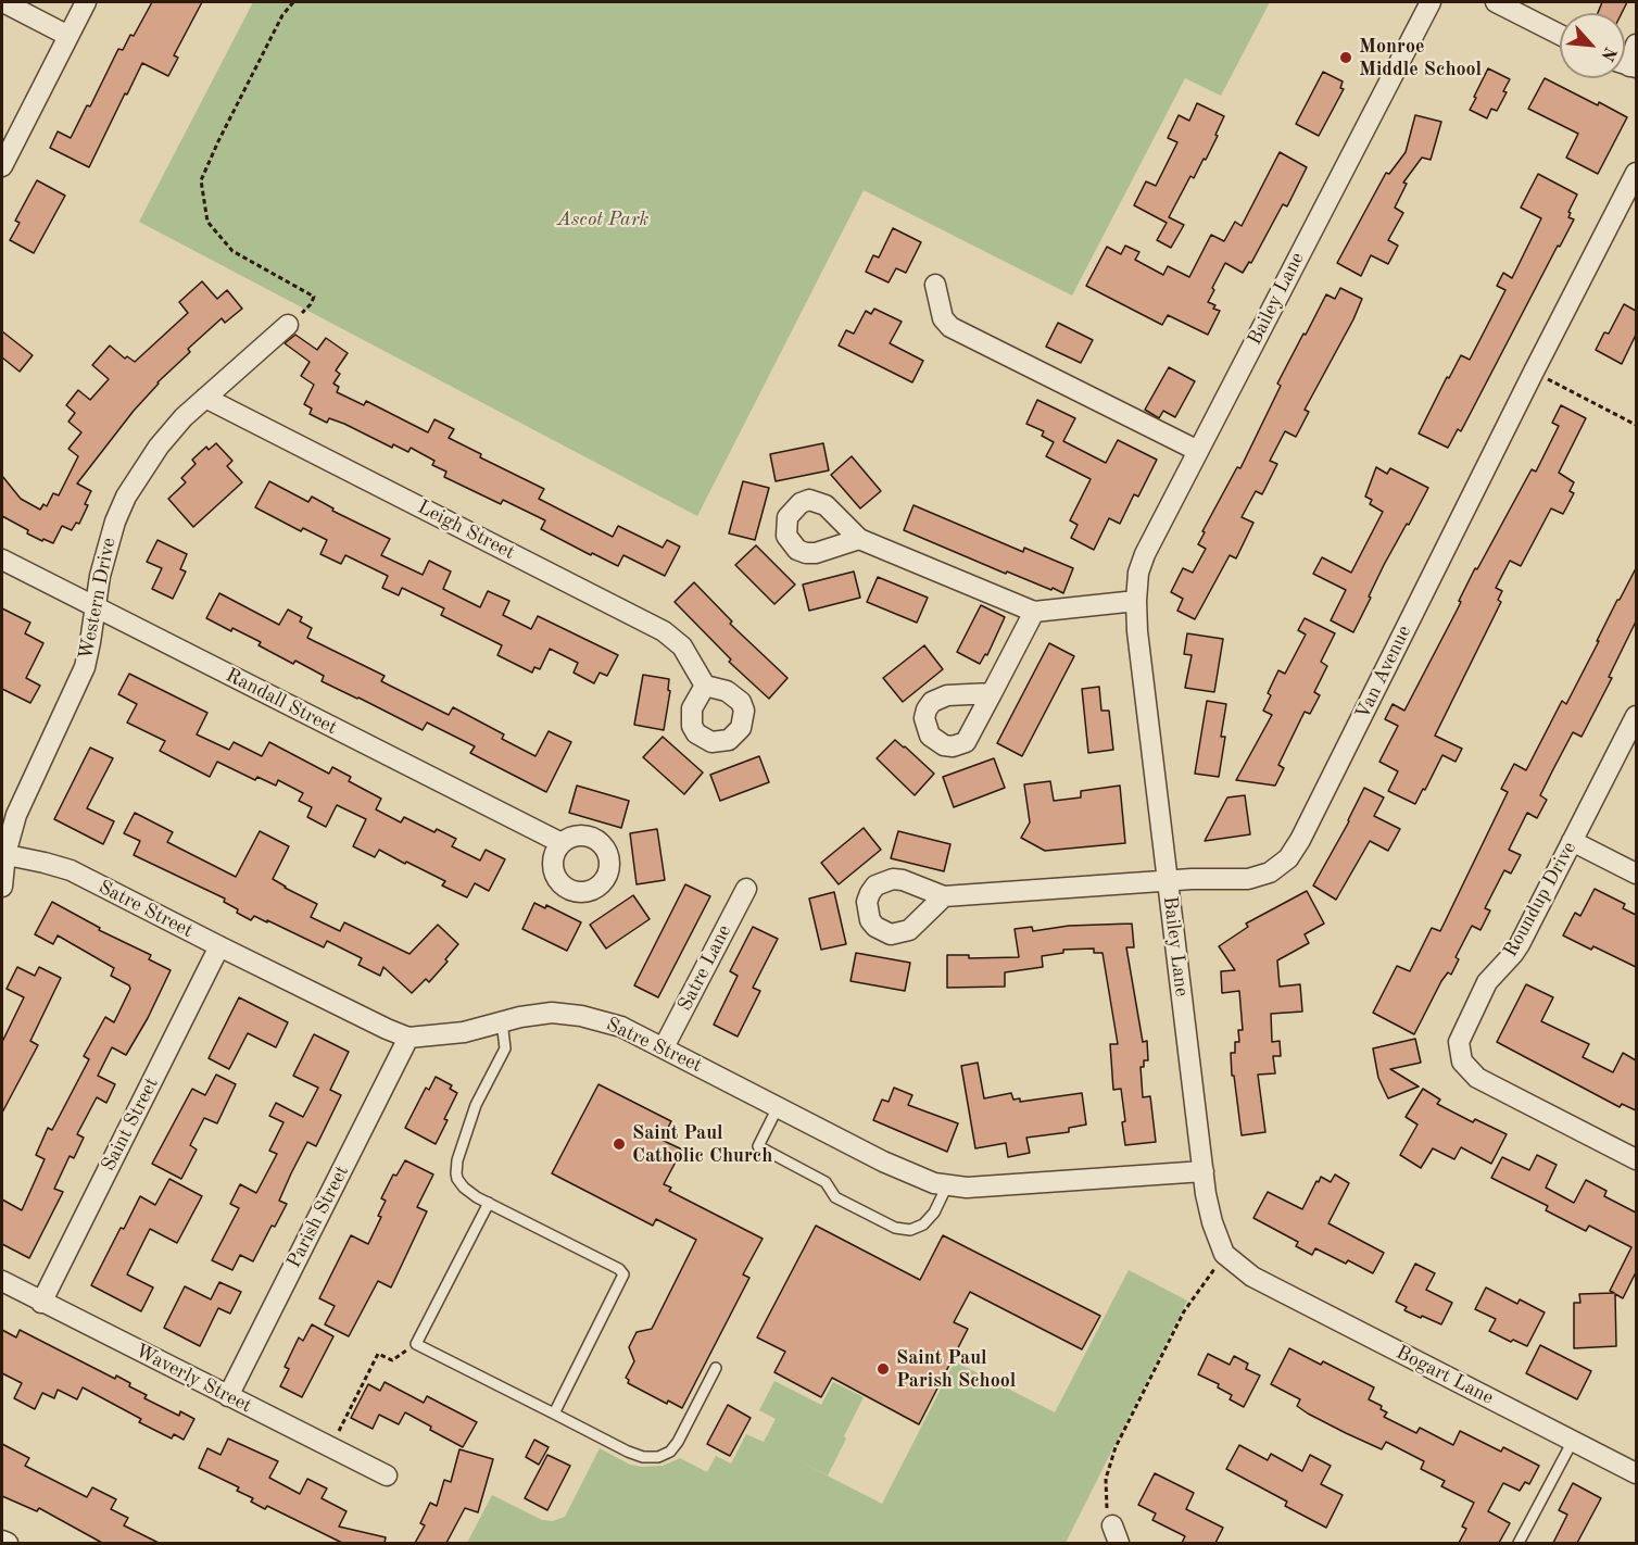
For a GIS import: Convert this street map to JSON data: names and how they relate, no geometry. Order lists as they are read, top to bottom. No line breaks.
{"streets":{"street":["Bailey Lane","Leigh Street","Western Drive","Van Avenue","Randall Street","Roundup Drive","Satre Street","Satre Lane","Saint Street","Parish Street","Bogart Lane","Waverly Street"]},"crossings":[["Bailey Lane","Van Avenue"],["Bailey Lane","Satre Street"],["Bailey Lane","Bogart Lane"],["Leigh Street","Western Drive"],["Western Drive","Randall Street"],["Western Drive","Satre Street"],["Satre Street","Satre Lane"],["Satre Street","Saint Street"],["Satre Street","Parish Street"],["Saint Street","Waverly Street"],["Parish Street","Waverly Street"]],"parks":["Ascot Park"],"places":["Monroe Middle School","Saint Paul Catholic Church","Saint Paul Parish School"],"north":"bottom right"}
